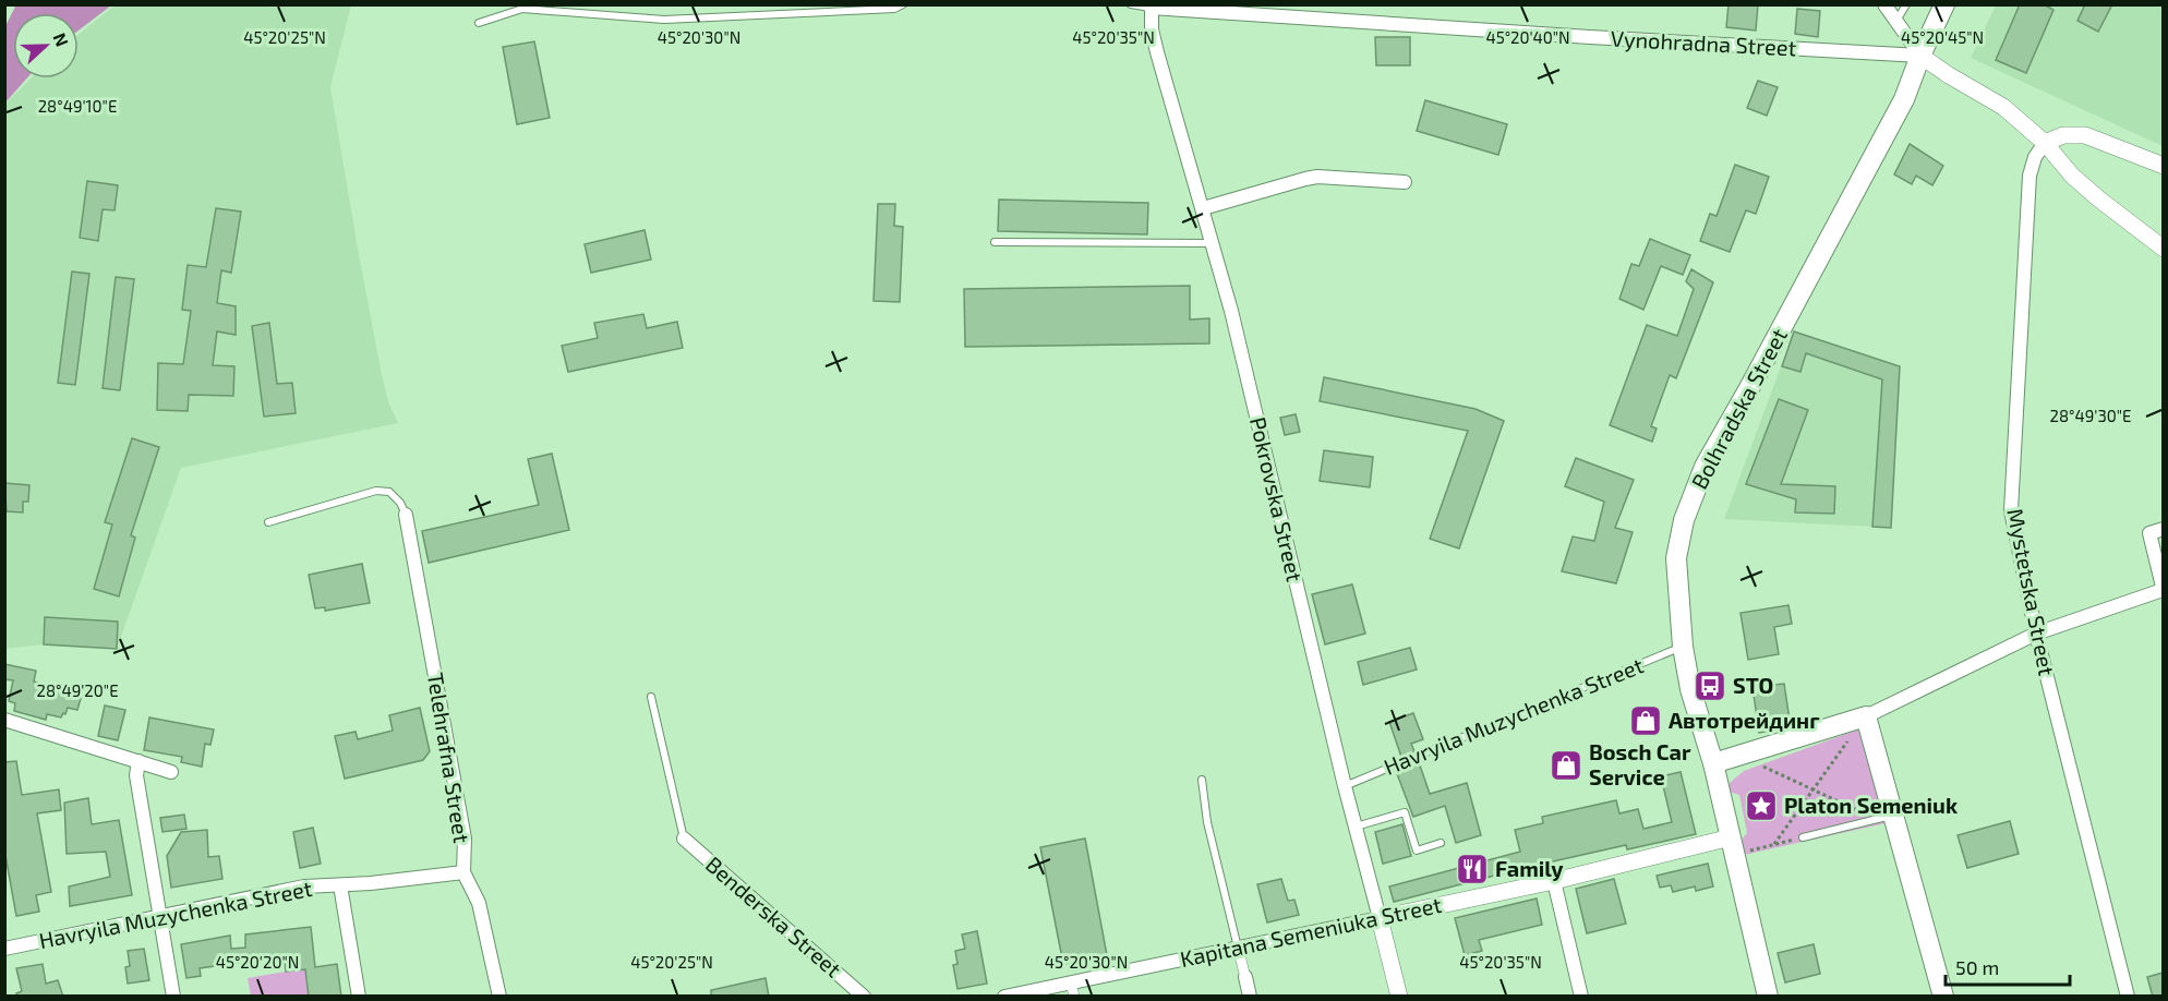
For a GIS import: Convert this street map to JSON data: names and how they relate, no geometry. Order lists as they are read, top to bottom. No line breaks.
{"streets":{"main road":["Bolhradska Street"],"street":["Vynohradna Street","Pokrovska Street","Mystetska Street","Havryila Muzychenka Street","Telehrafna Street","Benderska Street","Kapitana Semeniuka Street"]},"crossings":[["Vynohradna Street","Bolhradska Street"],["Vynohradna Street","Pokrovska Street"],["Bolhradska Street","Havryila Muzychenka Street"],["Bolhradska Street","Kapitana Semeniuka Street"],["Pokrovska Street","Havryila Muzychenka Street"],["Pokrovska Street","Kapitana Semeniuka Street"],["Havryila Muzychenka Street","Telehrafna Street"]],"places":{"bus stop":["STO"],"shop":["Автотрейдинг","Bosch Car Service"],"place":["Platon Semeniuk"],"restaurant":["Family"]},"scale_bar":"50 m","north":"right","coordinates":["45°20'45\"N","45°20'25\"N","45°20'30\"N","45°20'35\"N","45°20'40\"N","28°49'10\"E","28°49'30\"E","28°49'20\"E","45°20'20\"N"]}
